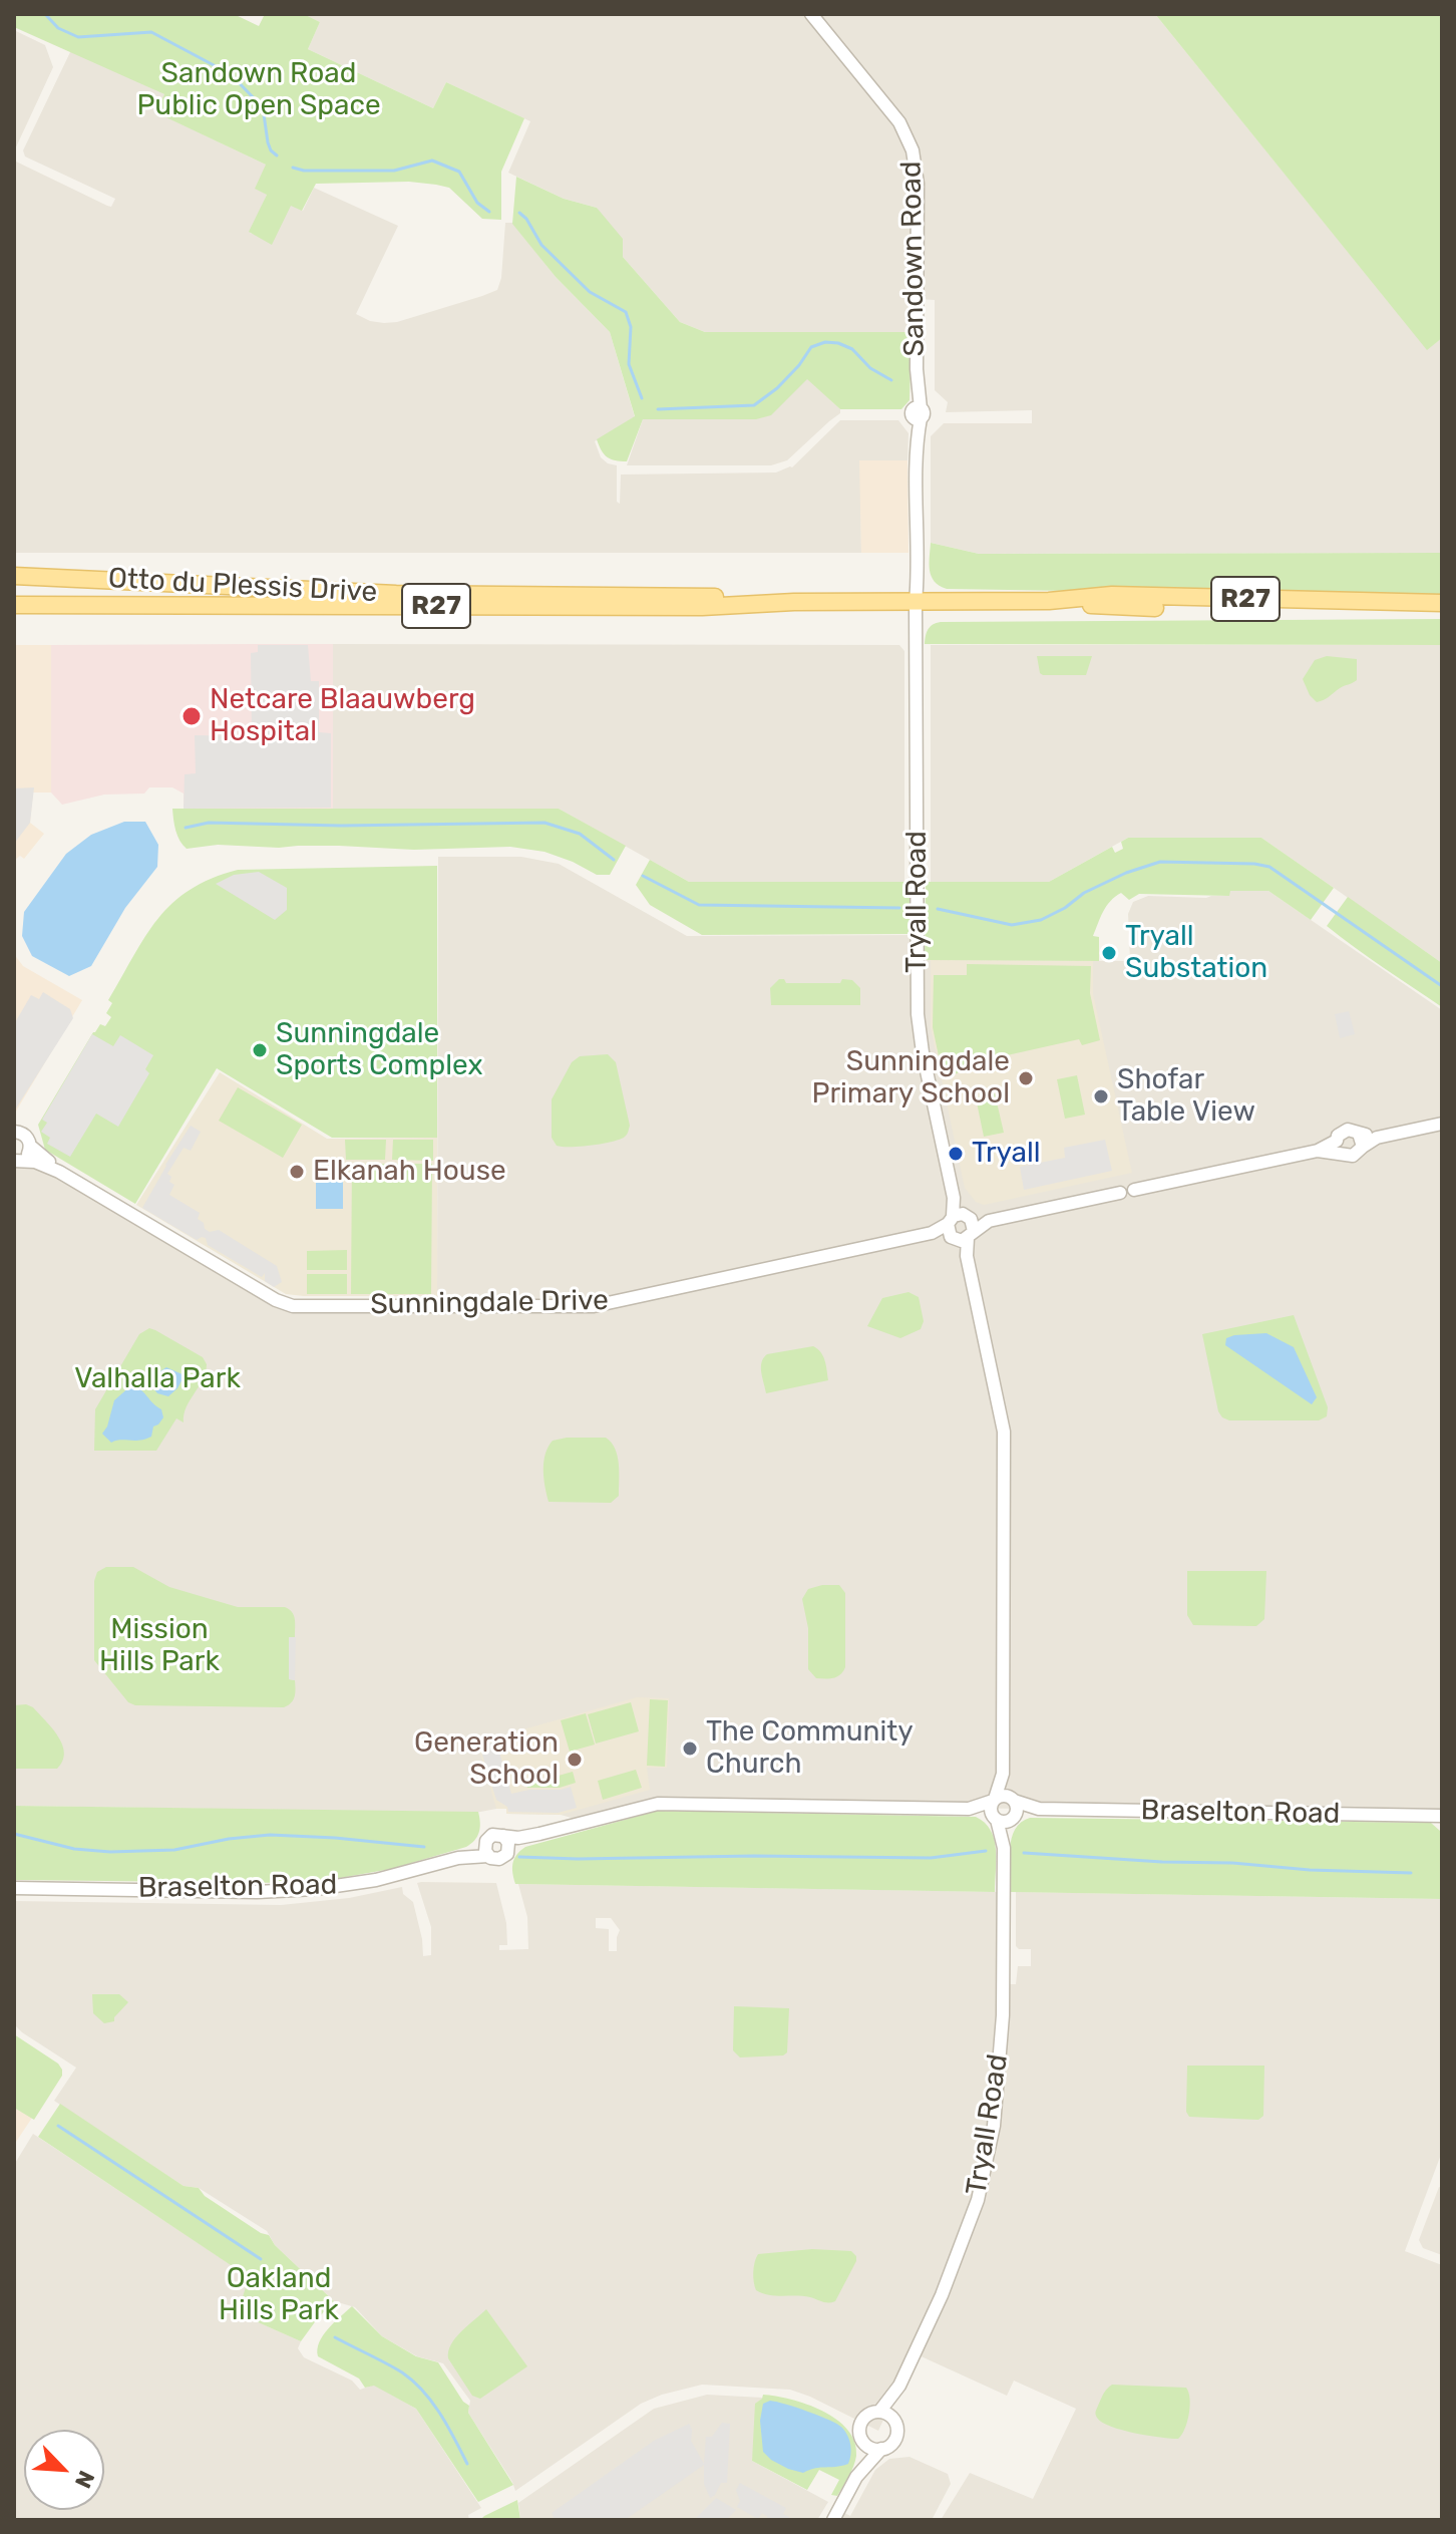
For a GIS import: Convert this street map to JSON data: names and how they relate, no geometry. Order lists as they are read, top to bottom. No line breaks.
{"streets":{"main road":["Otto du Plessis Drive","R27"],"street":["Sandown Road","Tryall Road","Sunningdale Drive","Braselton Road"]},"crossings":[["Sandown Road","Otto du Plessis Drive"],["Sandown Road","R27"],["Sandown Road","Tryall Road"],["Otto du Plessis Drive","R27"],["Otto du Plessis Drive","Tryall Road"],["R27","Tryall Road"],["Tryall Road","Sunningdale Drive"],["Tryall Road","Braselton Road"]],"parks":["Sandown Road Public Open Space","Valhalla Park","Mission Hills Park","Oakland Hills Park"],"places":["Netcare Blaauwberg Hospital","Tryall Substation","Sunningdale Sports Complex","Sunningdale Primary School","Shofar Table View","Tryall","Elkanah House","The Community Church","Generation School"],"north":"bottom right"}
